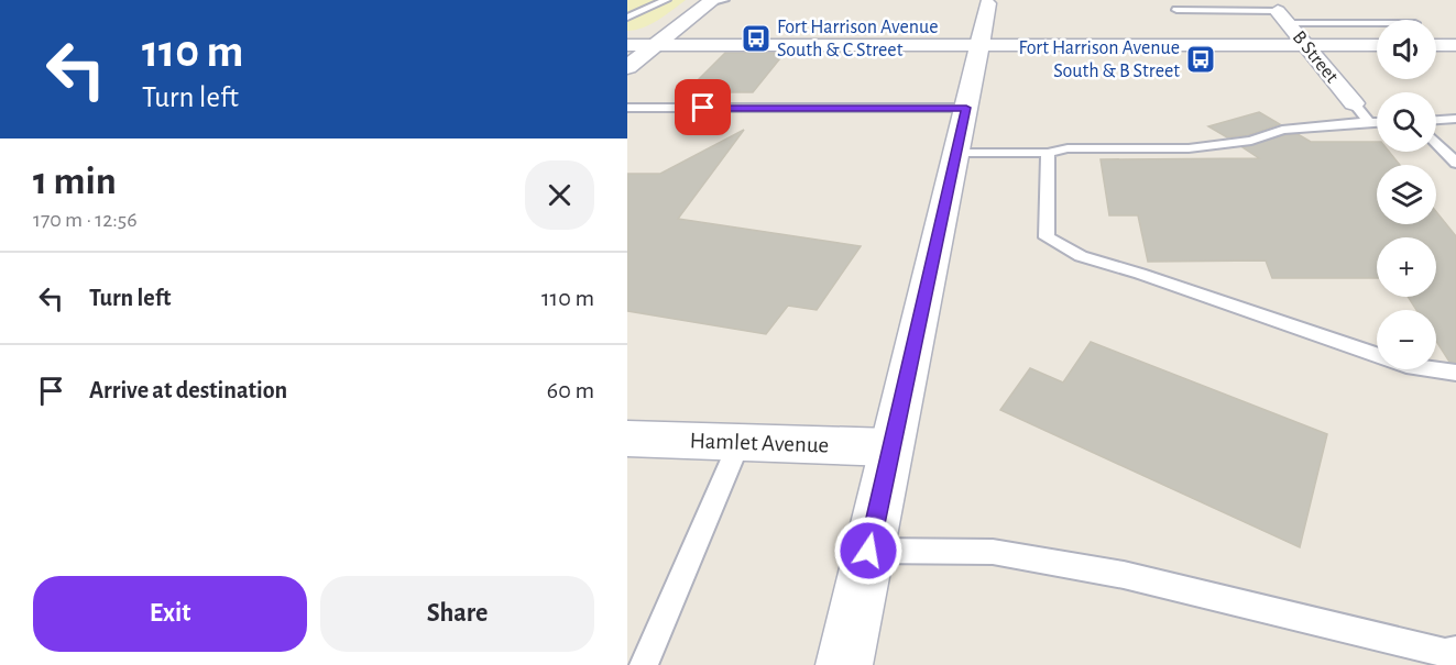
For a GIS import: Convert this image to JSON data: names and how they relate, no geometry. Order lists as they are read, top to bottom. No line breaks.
{"streets":{"street":["B Street","Hamlet Avenue"]},"places":{"bus stop":["Fort Harrison Avenue South & C Street","Fort Harrison Avenue South & B Street"]},"page":{"turn":["110 m","Turn left"],"map_buttons":["+","−"],"heading":["1 min","170 m · 12:56"],"list":[{"name":"Turn left","value":"110 m"},{"name":"Arrive at destination","value":"60 m"}],"buttons":["Exit","Share"]}}
